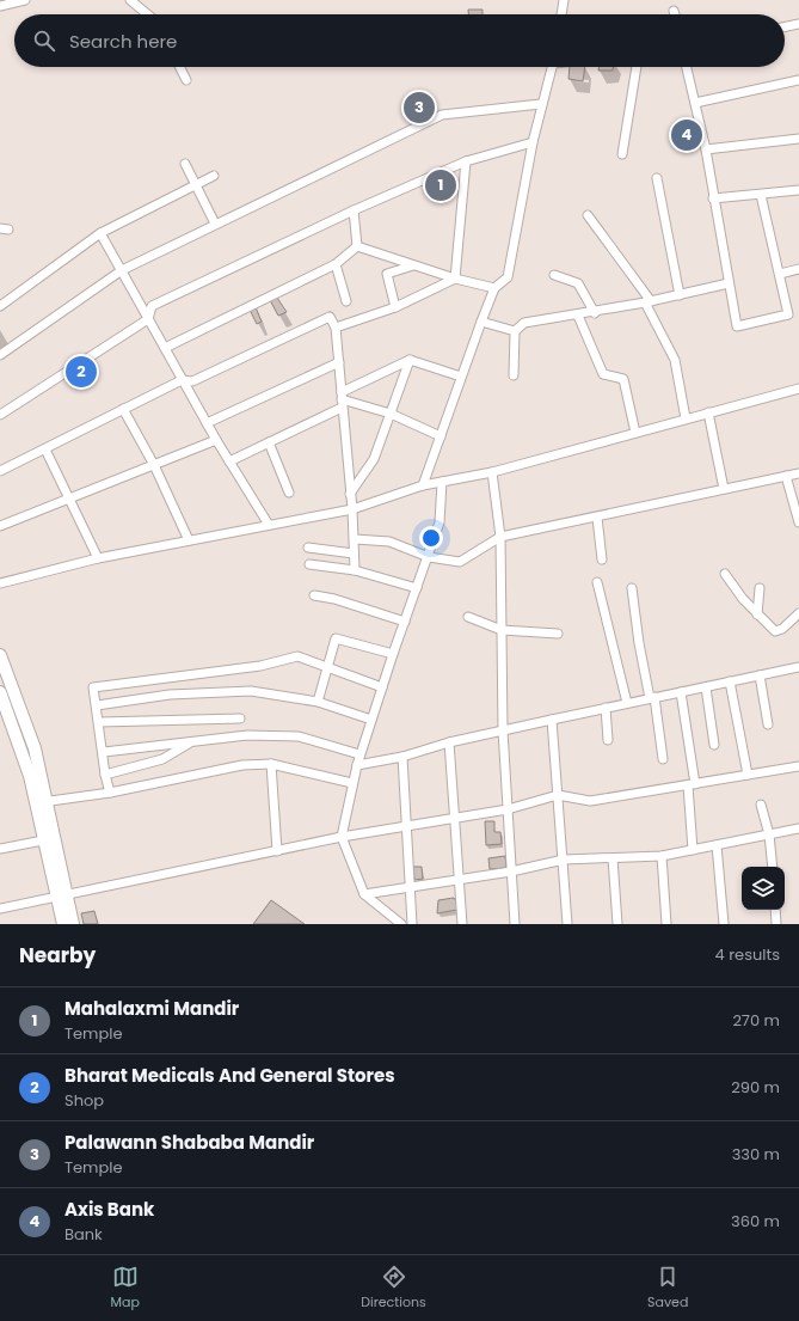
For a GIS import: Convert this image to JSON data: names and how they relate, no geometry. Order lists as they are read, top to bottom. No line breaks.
{"page":{"search":"Search here","pins":["3","4","1","2"],"heading":["Nearby","4 results"],"list":[{"mark":"1","name":"Mahalaxmi Mandir","note":"Temple","value":"270 m"},{"mark":"2","name":"Bharat Medicals And General Stores","note":"Shop","value":"290 m"},{"mark":"3","name":"Palawann Shababa Mandir","note":"Temple","value":"330 m"},{"mark":"4","name":"Axis Bank","note":"Bank","value":"360 m"}],"nav":["Map","Directions","Saved"]}}
